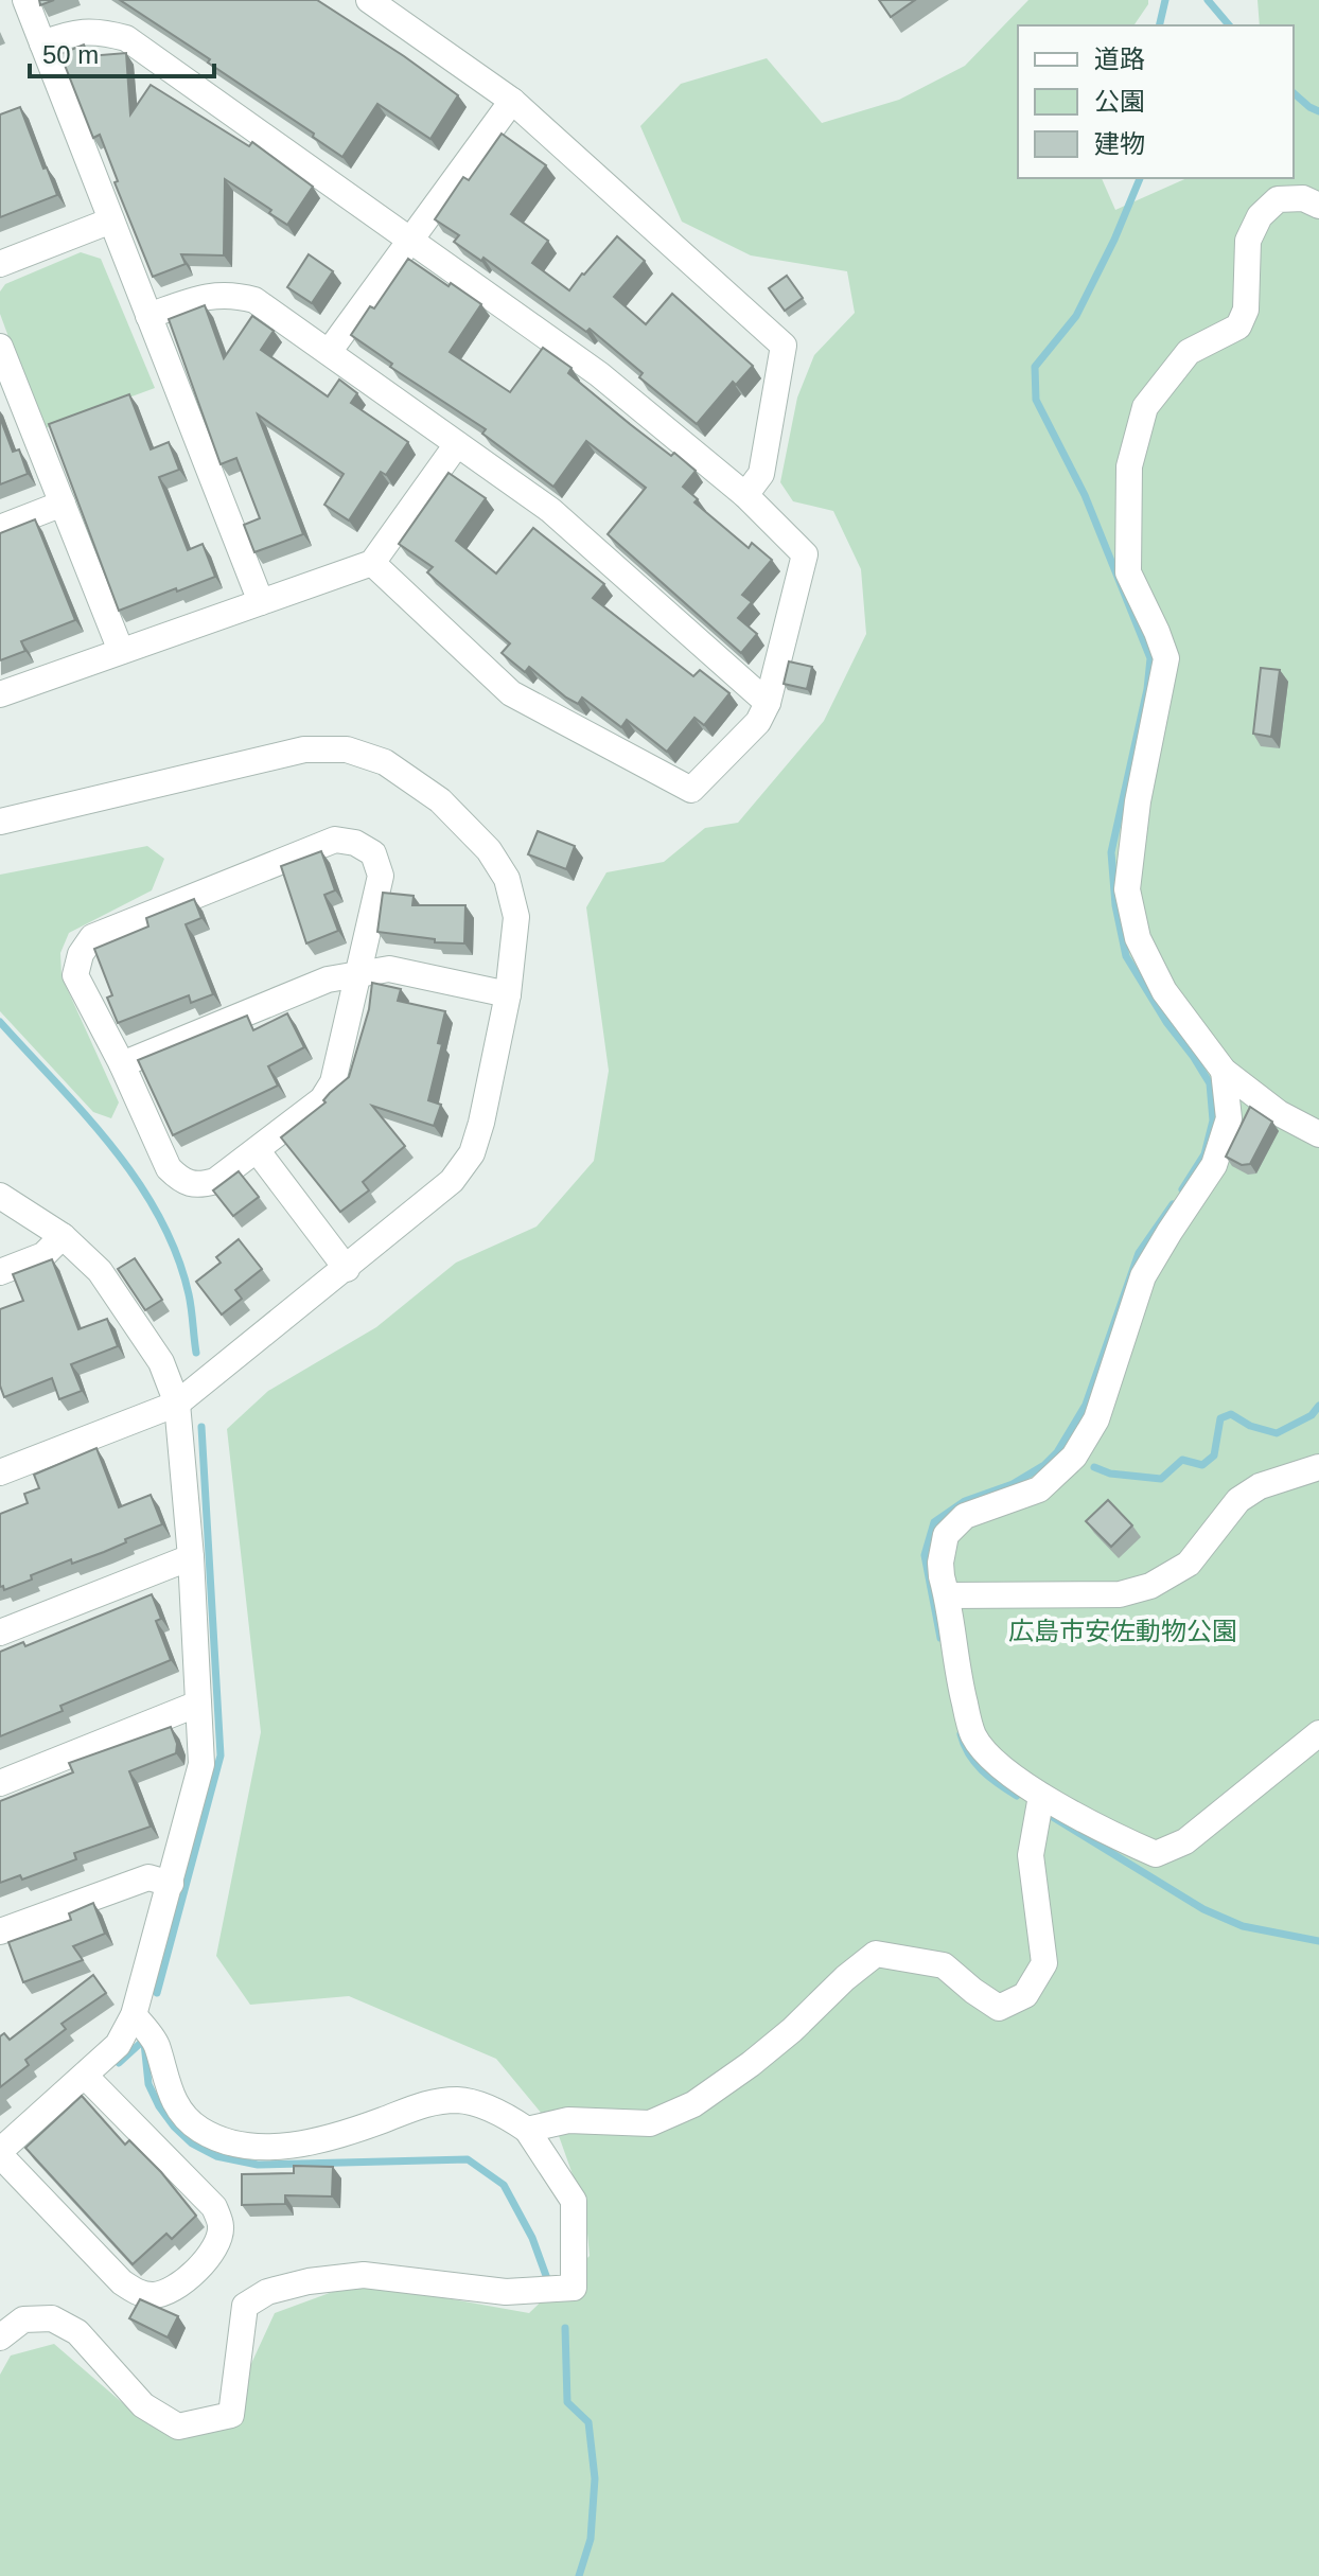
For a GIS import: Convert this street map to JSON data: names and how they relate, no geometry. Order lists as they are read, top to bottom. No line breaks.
{"parks":["広島市安佐動物公園"],"legend":["道路","公園","建物"],"scale_bar":"50 m"}
